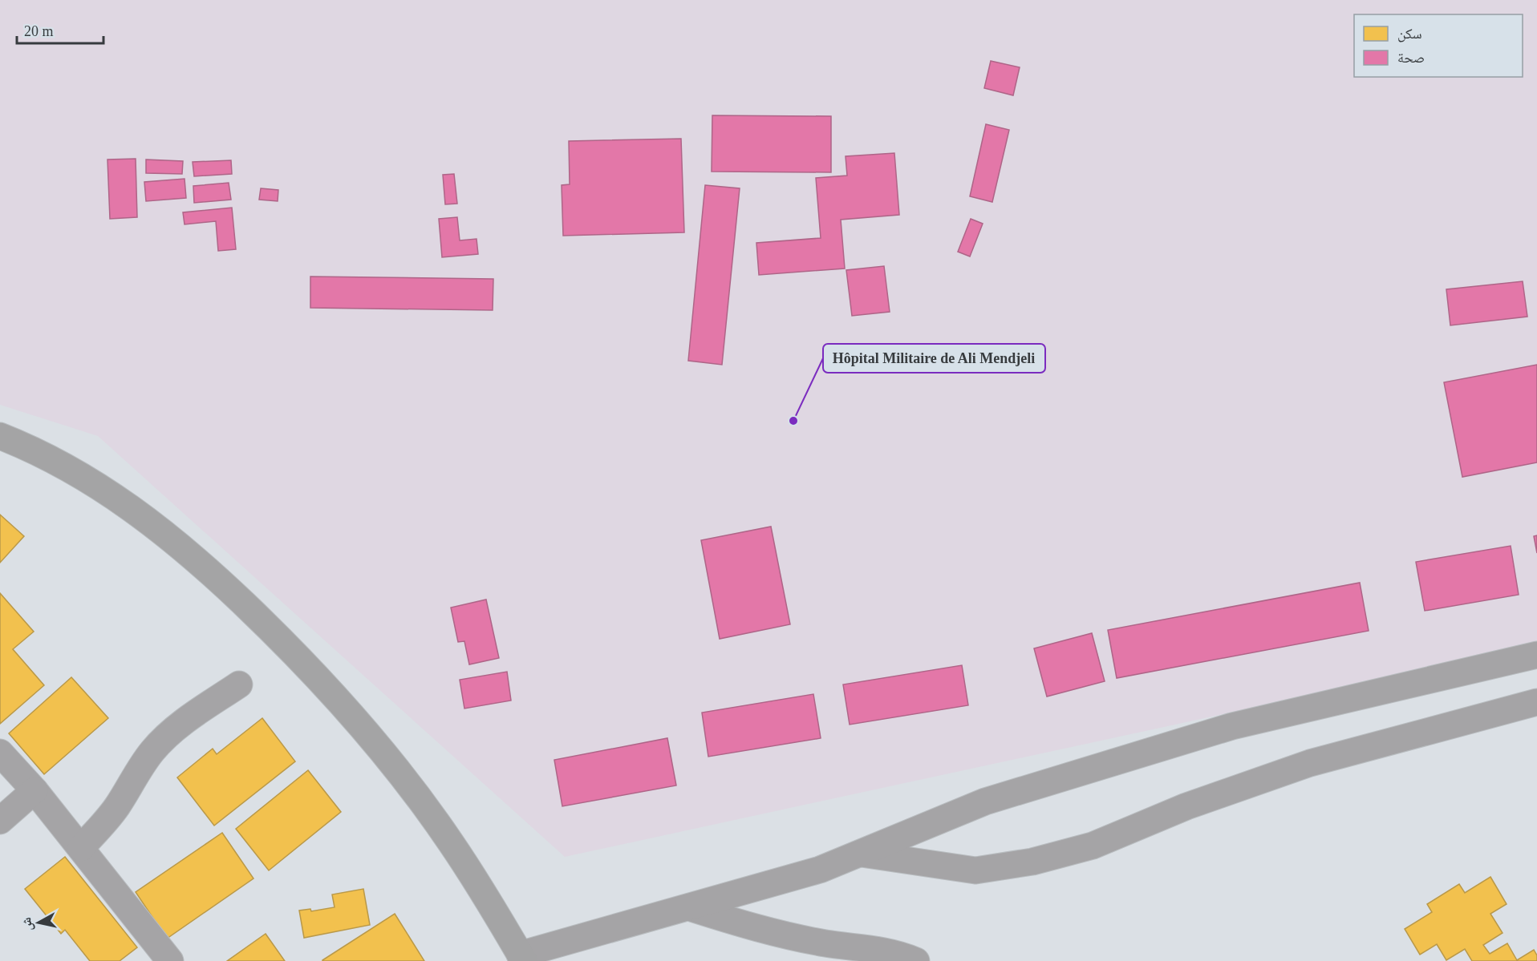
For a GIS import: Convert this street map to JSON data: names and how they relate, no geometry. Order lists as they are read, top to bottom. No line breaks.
{"places":["Hôpital Militaire de Ali Mendjeli"],"legend":["سكن","صحة"],"scale_bar":"20 m","north":"left"}
